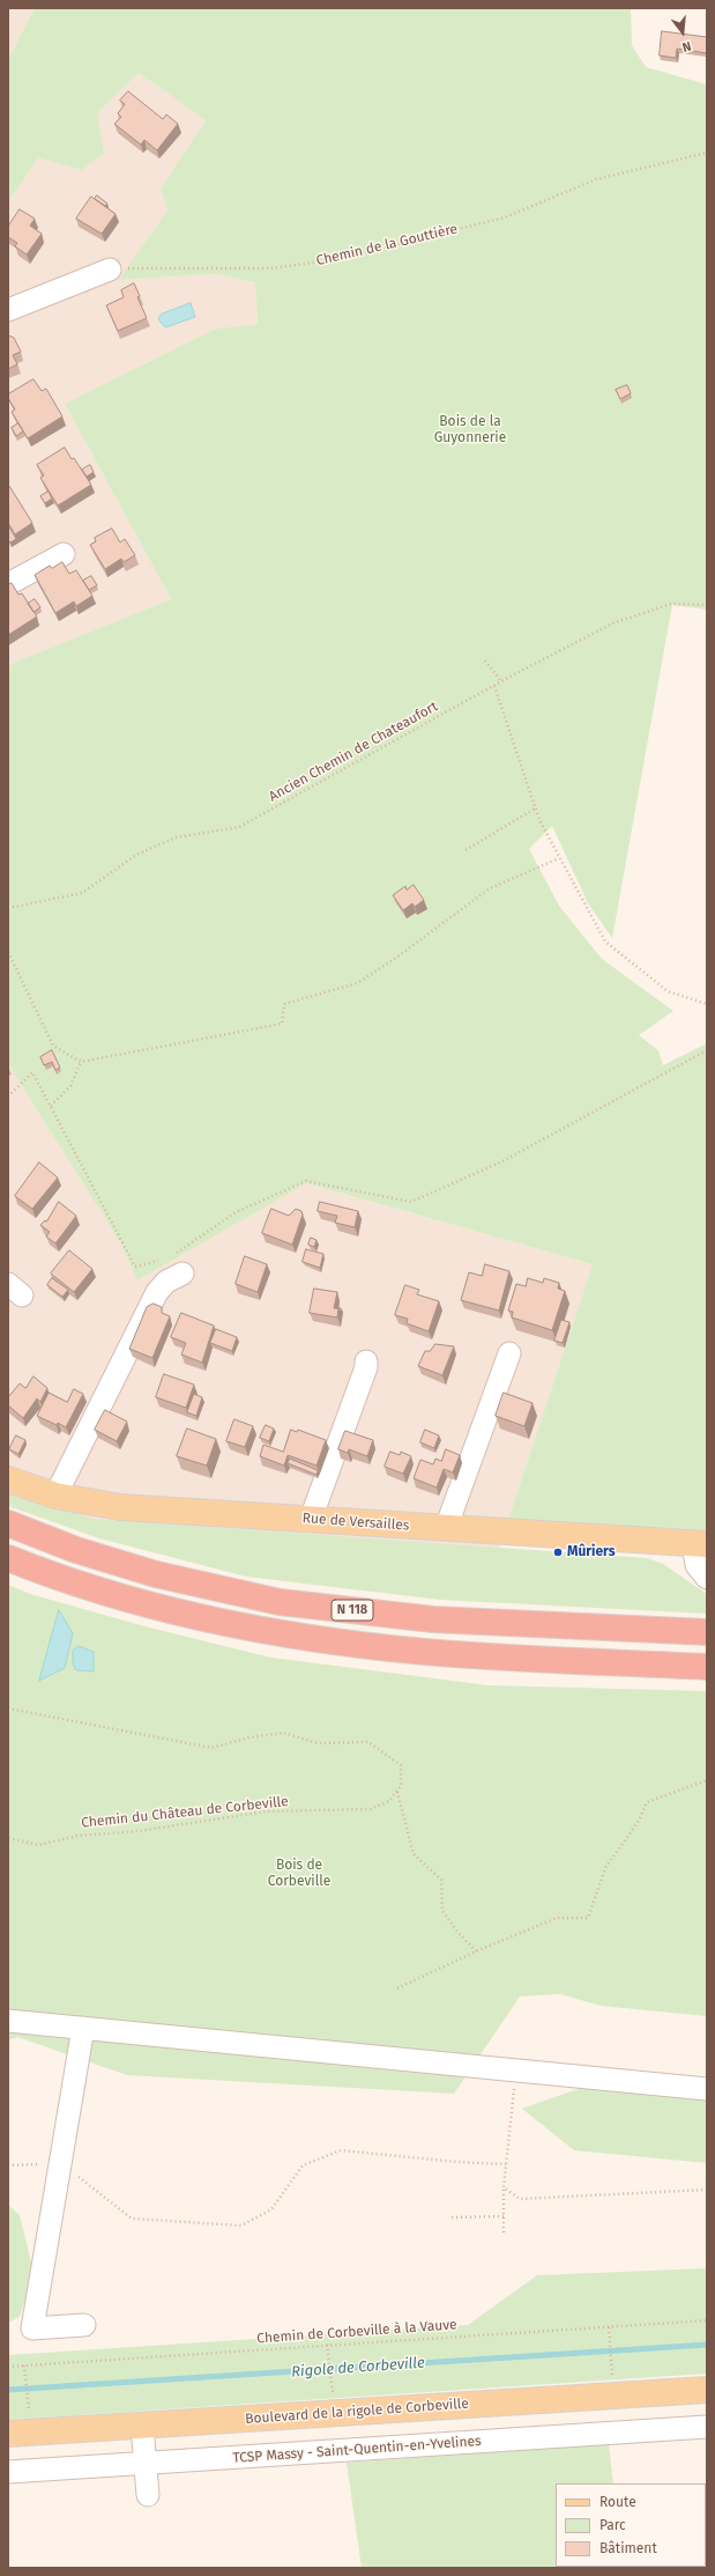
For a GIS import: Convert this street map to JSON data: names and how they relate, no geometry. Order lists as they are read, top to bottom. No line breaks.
{"streets":{"highway":["N 118"],"main road":["Rue de Versailles","Boulevard de la rigole de Corbeville"],"street":["TCSP Massy - Saint-Quentin-en-Yvelines"],"path":["Chemin de la Gouttière","Ancien Chemin de Chateaufort","Chemin du Château de Corbeville","Chemin de Corbeville à la Vauve"]},"water":["Rigole de Corbeville"],"parks":["Bois de la Guyonnerie","Bois de Corbeville"],"places":["Mûriers"],"legend":["Route","Parc","Bâtiment"],"north":"bottom"}
